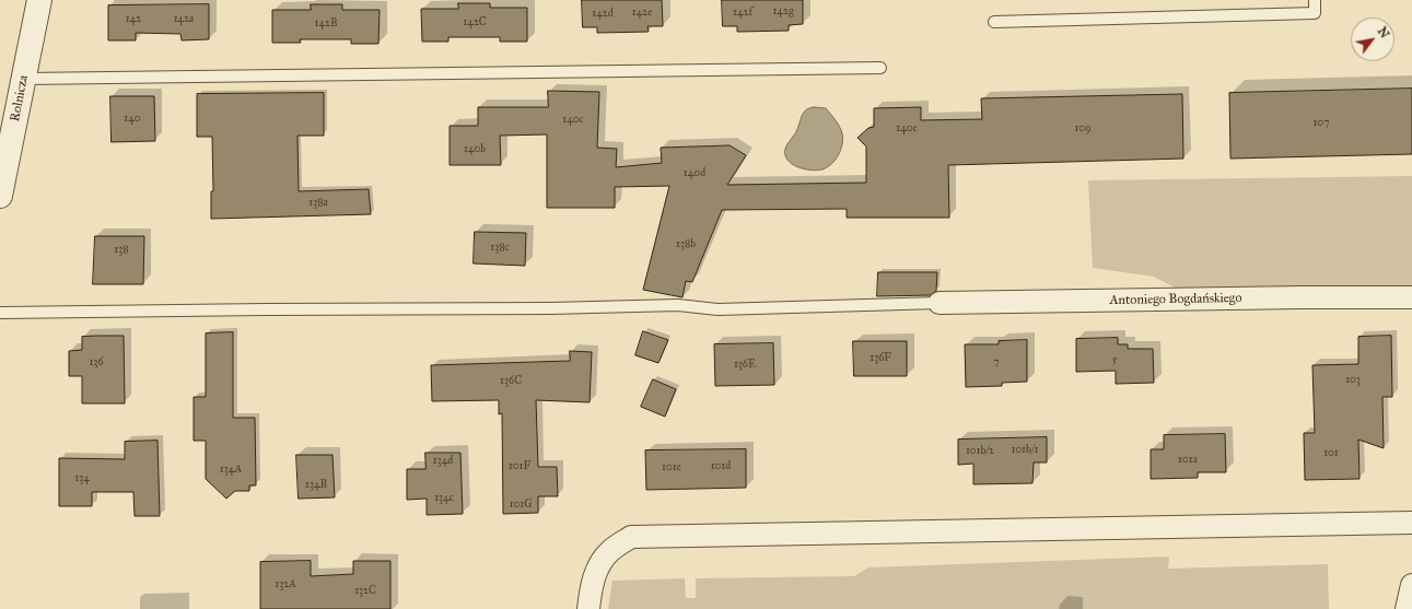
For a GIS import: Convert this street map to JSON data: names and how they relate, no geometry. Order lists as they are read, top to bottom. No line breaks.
{"streets":{"street":["Rolnicza","Antoniego Bogdańskiego"]},"house_numbers":["142g","142e","142f","142d","142","142a","142C","142B","140","140c","107","140e","109","140b","140d","138a","138b","138c","138","136F","5","136","7","136E","103","136C","101b/1","101b/2","101","101a","134d","101F","101d","101e","134A","134","134B","134c","101G","132A","132C"],"north":"top right"}
